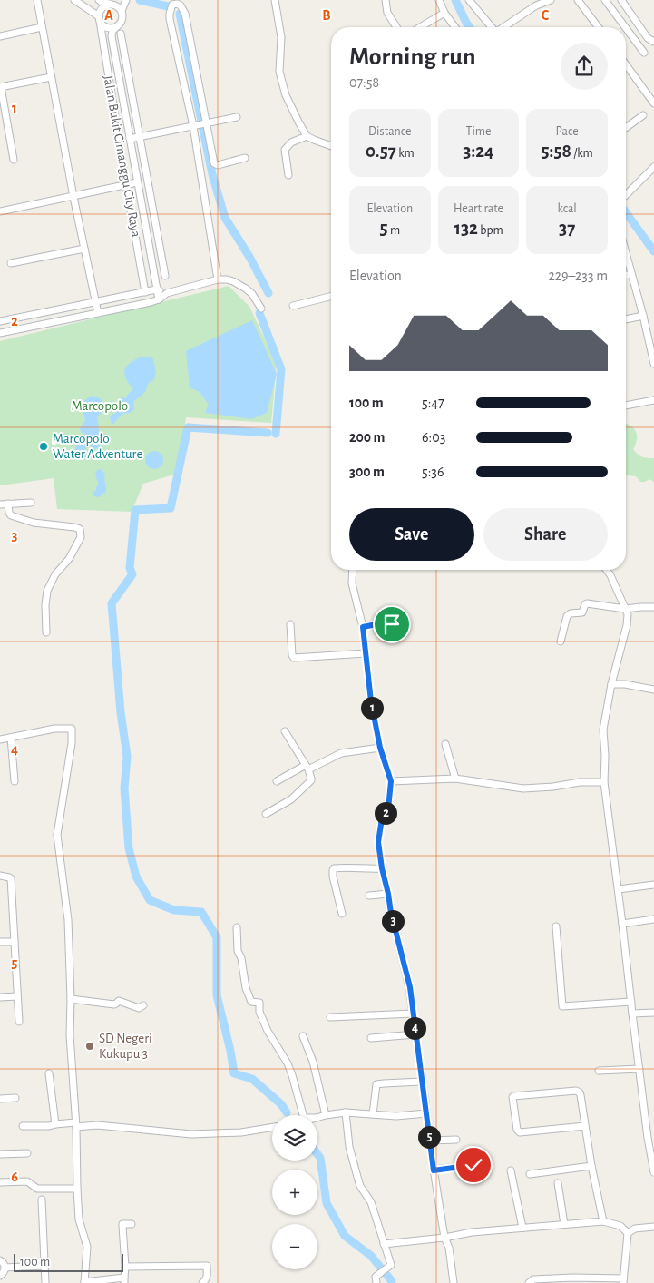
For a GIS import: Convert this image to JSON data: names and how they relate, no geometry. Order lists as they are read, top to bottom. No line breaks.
{"streets":{"street":["Jalan Bukit Cimanggu City Raya"]},"parks":["Marcopolo"],"places":["Marcopolo Water Adventure","SD Negeri Kukupu 3"],"scale_bar":"100 m","page":{"heading":["Morning run","07:58"],"stats":[["Distance","0.57 km"],["Time","3:24"],["Pace","5:58 /km"],["Elevation","5 m"],["Heart rate","132 bpm"],["kcal","37"]],"chart":["Elevation","229–233 m"],"list":[{"name":"100 m","note":"5:47"},{"name":"200 m","note":"6:03"},{"name":"300 m","note":"5:36"}],"buttons":["Save","Share"],"pins":["1","2","3","4","5"],"map_buttons":["+","−"],"scale":"100 m"},"grid":{"columns":["A","B","C"],"rows":["1","2","3","4","5","6"]}}
